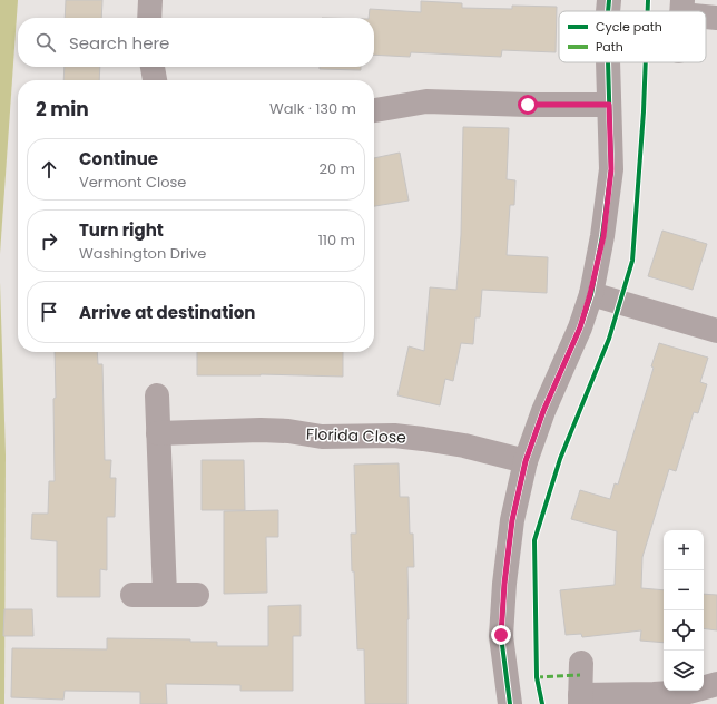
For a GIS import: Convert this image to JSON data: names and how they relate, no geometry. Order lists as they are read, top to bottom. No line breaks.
{"streets":{"street":["Florida Close"]},"legend":["Cycle path","Path"],"page":{"search":"Search here","heading":["2 min","Walk · 130 m"],"list":[["Continue","Vermont Close","20 m"],["Turn right","Washington Drive","110 m"],"Arrive at destination"],"map_buttons":["+","−"]}}
